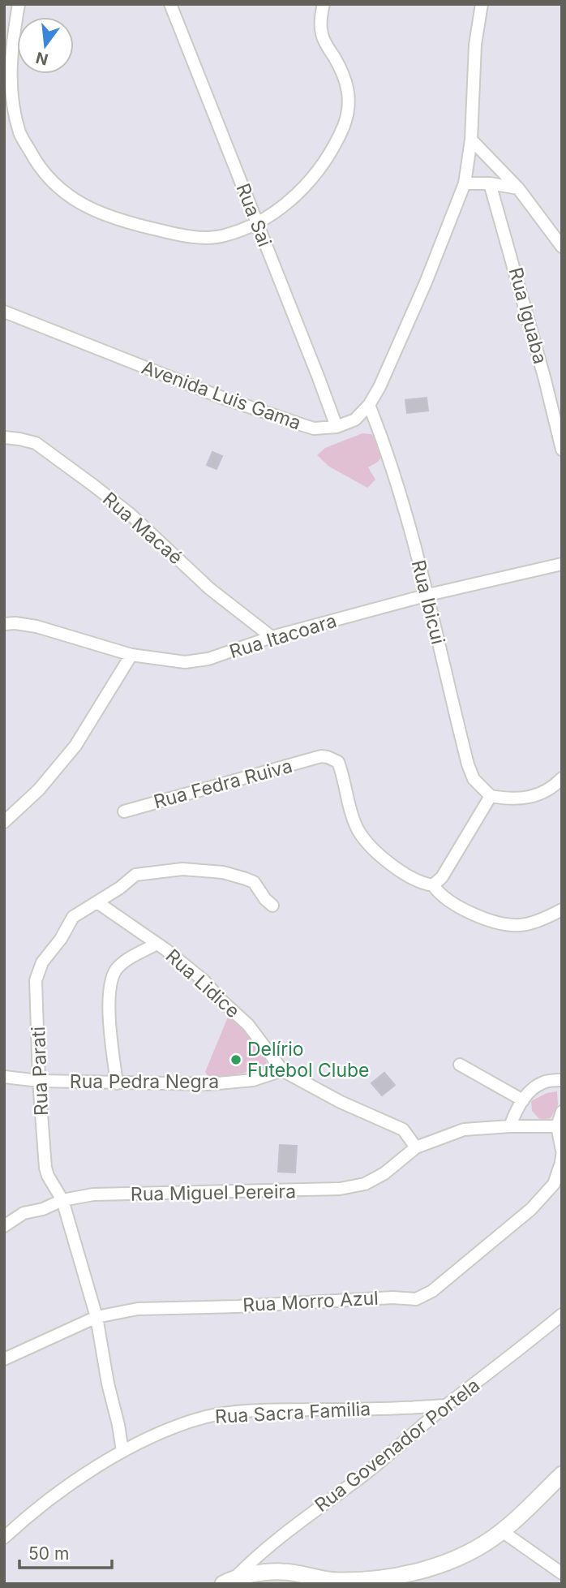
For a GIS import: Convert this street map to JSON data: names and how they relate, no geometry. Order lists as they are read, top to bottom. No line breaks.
{"streets":{"street":["Rua Sai","Rua Iguaba","Avenida Luis Gama","Rua Macaé","Rua Ibicui","Rua Itacoara","Rua Fedra Ruiva","Rua Lidice","Rua Parati","Rua Pedra Negra","Rua Miguel Pereira","Rua Morro Azul","Rua Sacra Familia","Rua Govenador Portela"]},"crossings":[["Rua Sai","Avenida Luis Gama"],["Avenida Luis Gama","Rua Ibicui"],["Rua Macaé","Rua Itacoara"],["Rua Ibicui","Rua Itacoara"],["Rua Lidice","Rua Parati"],["Rua Lidice","Rua Pedra Negra"],["Rua Lidice","Rua Miguel Pereira"],["Rua Parati","Rua Pedra Negra"],["Rua Parati","Rua Miguel Pereira"],["Rua Parati","Rua Morro Azul"],["Rua Parati","Rua Sacra Familia"],["Rua Sacra Familia","Rua Govenador Portela"]],"places":["Delírio Futebol Clube"],"scale_bar":"50 m","north":"bottom"}
